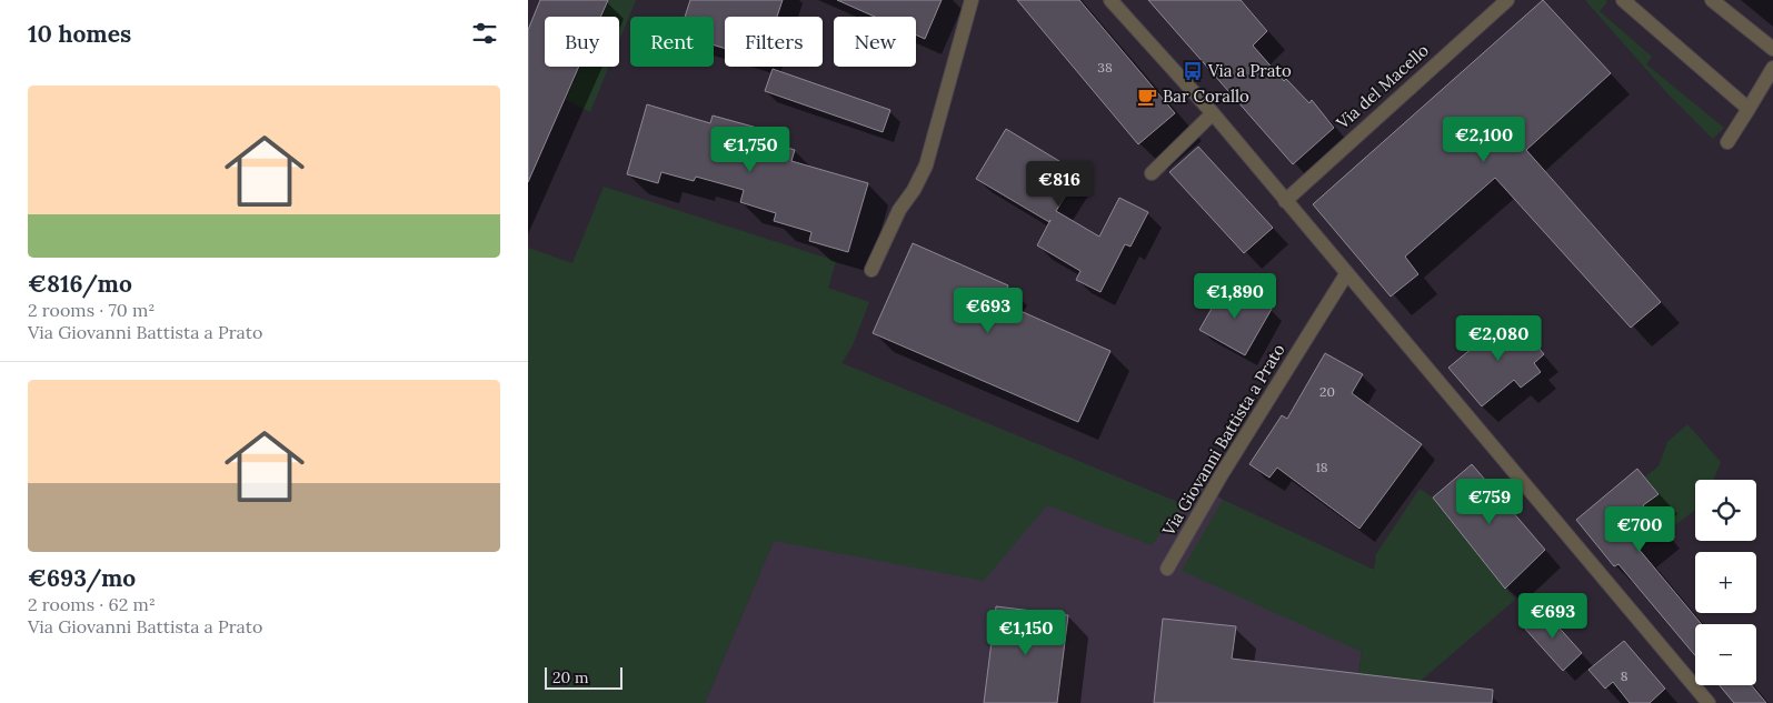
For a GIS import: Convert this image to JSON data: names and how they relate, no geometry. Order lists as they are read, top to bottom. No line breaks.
{"streets":{"street":["Via del Macello","Via Giovanni Battista a Prato"]},"places":{"bus stop":["Via a Prato"],"cafe":["Bar Corallo"]},"house_numbers":["38","20","18","8"],"scale_bar":"20 m","page":{"heading":"10 homes","chip":["Buy","Rent","Filters","New"],"list":[{"name":"€816/mo","note":"2 rooms · 70 m² · Via Giovanni Battista a Prato"},{"name":"€693/mo","note":"2 rooms · 62 m² · Via Giovanni Battista a Prato"}],"price":["€2,100","€1,750","€816","€1,890","€693","€2,080","€759","€700","€693","€1,150"],"map_buttons":["+","−"],"scale":"20 m"}}
